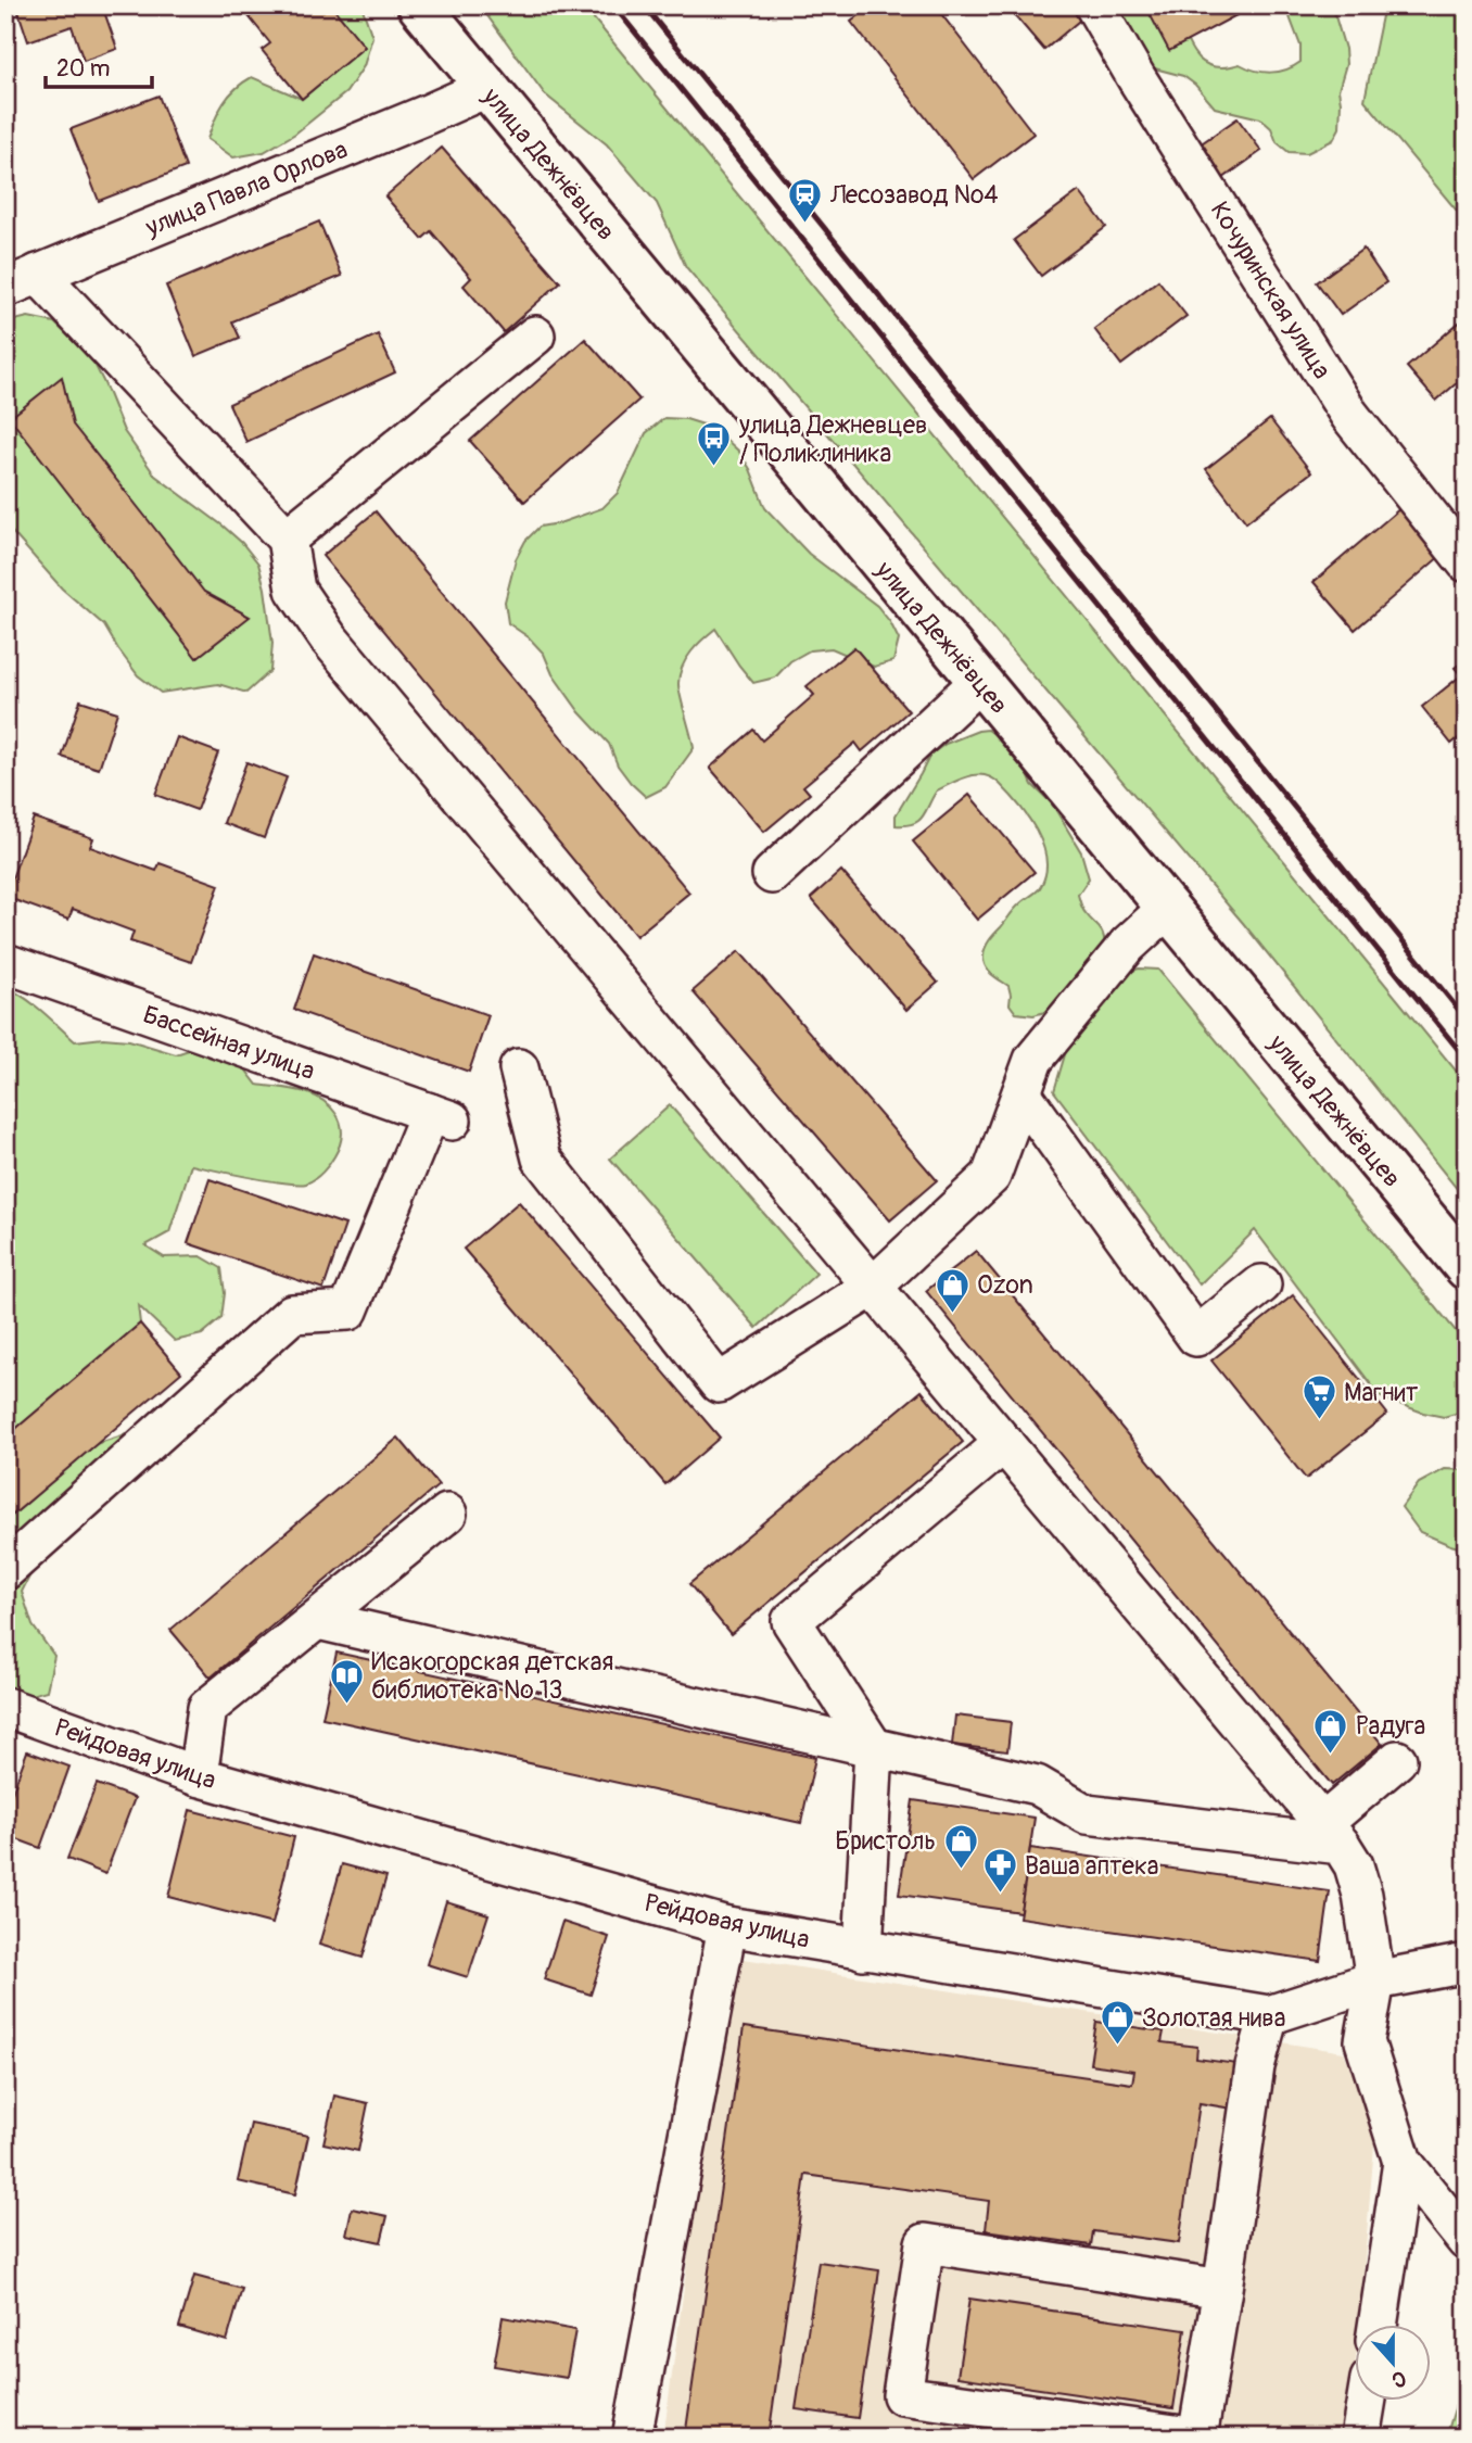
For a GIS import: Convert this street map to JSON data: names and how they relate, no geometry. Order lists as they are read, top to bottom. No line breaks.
{"streets":{"main road":["улица Дежнёвцев"],"street":["улица Павла Орлова","Кочуринская улица","Бассейная улица","Рейдовая улица"]},"crossings":[["улица Дежнёвцев","улица Павла Орлова"]],"places":{"station":["Лесозавод №4"],"bus stop":["улица Дежневцев / Поликлиника"],"shop":["Ozon","Радуга","Бристоль","Золотая нива"],"supermarket":["Магнит"],"library":["Исакогорская детская библиотека № 13"],"pharmacy":["Ваша аптека"]},"scale_bar":"20 m","north":"bottom"}
